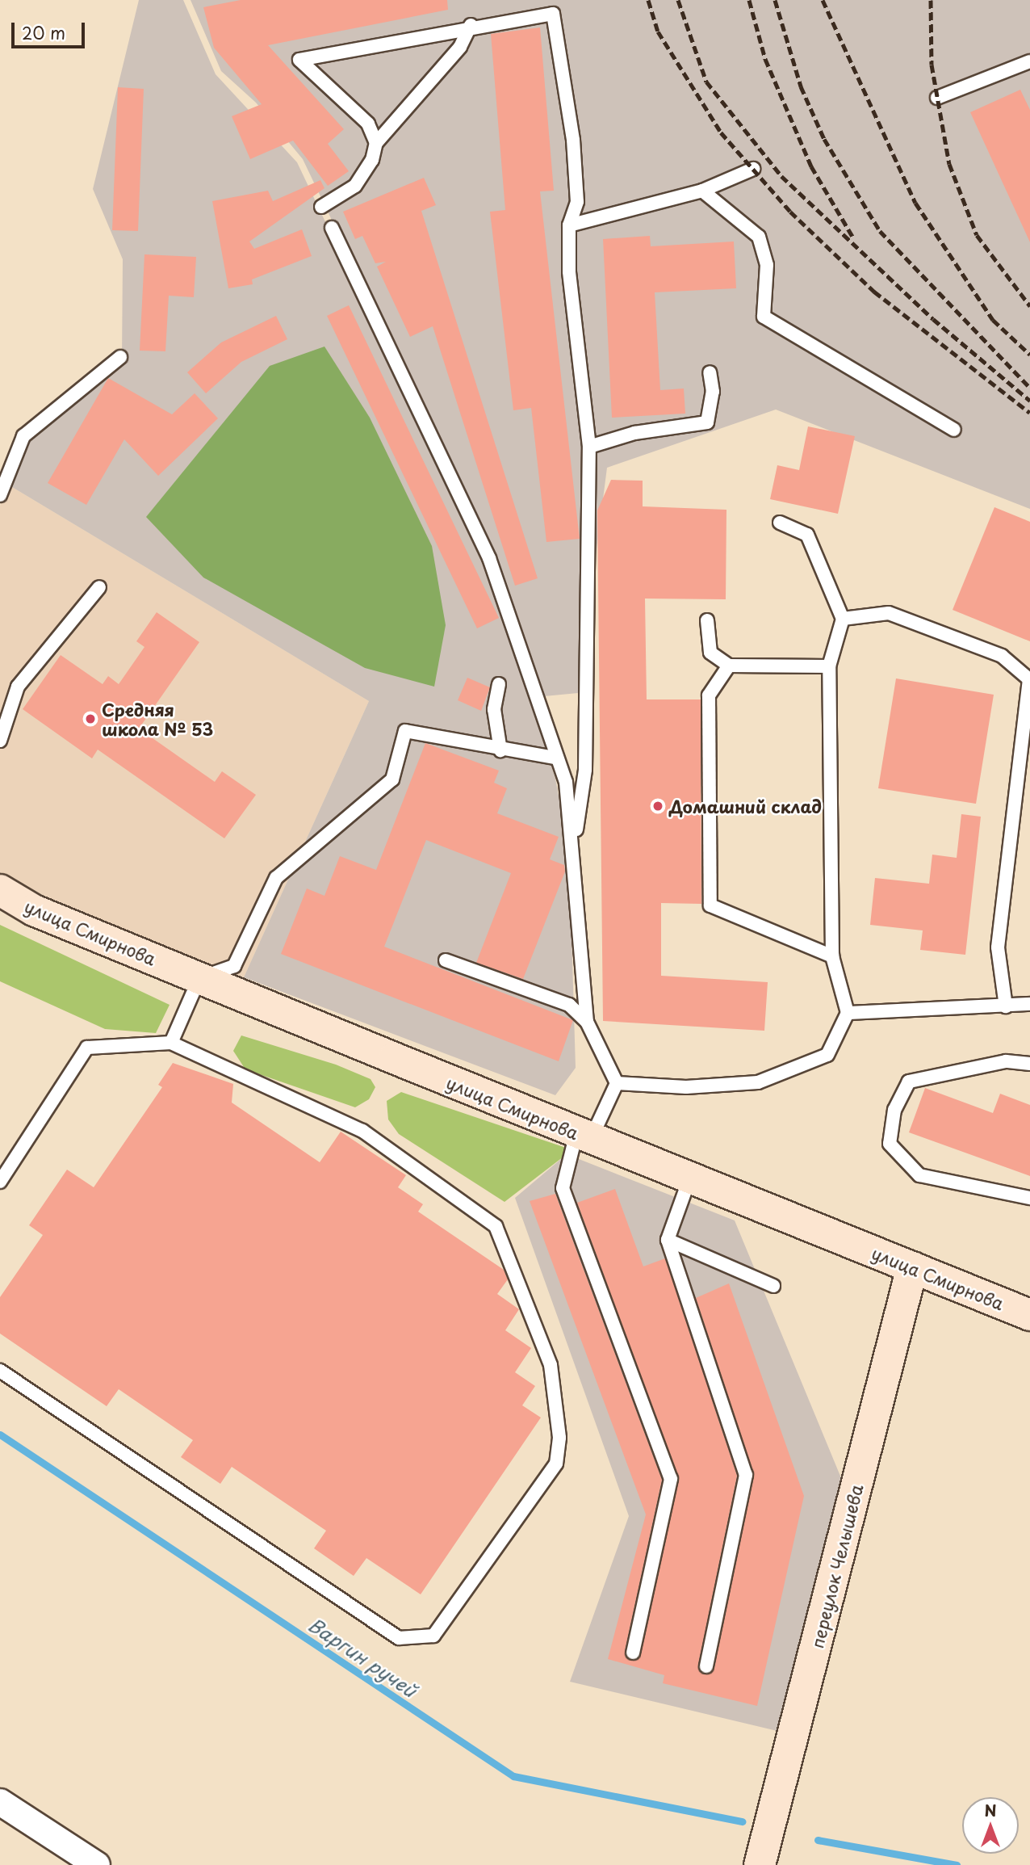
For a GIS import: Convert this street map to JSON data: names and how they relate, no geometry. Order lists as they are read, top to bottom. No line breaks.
{"streets":{"main road":["улица Смирнова","переулок Челышева"]},"crossings":[["улица Смирнова","переулок Челышева"]],"water":["Варгин ручей"],"places":["Средняя школа № 53","Домашний склад"],"scale_bar":"20 m","north":"top"}
